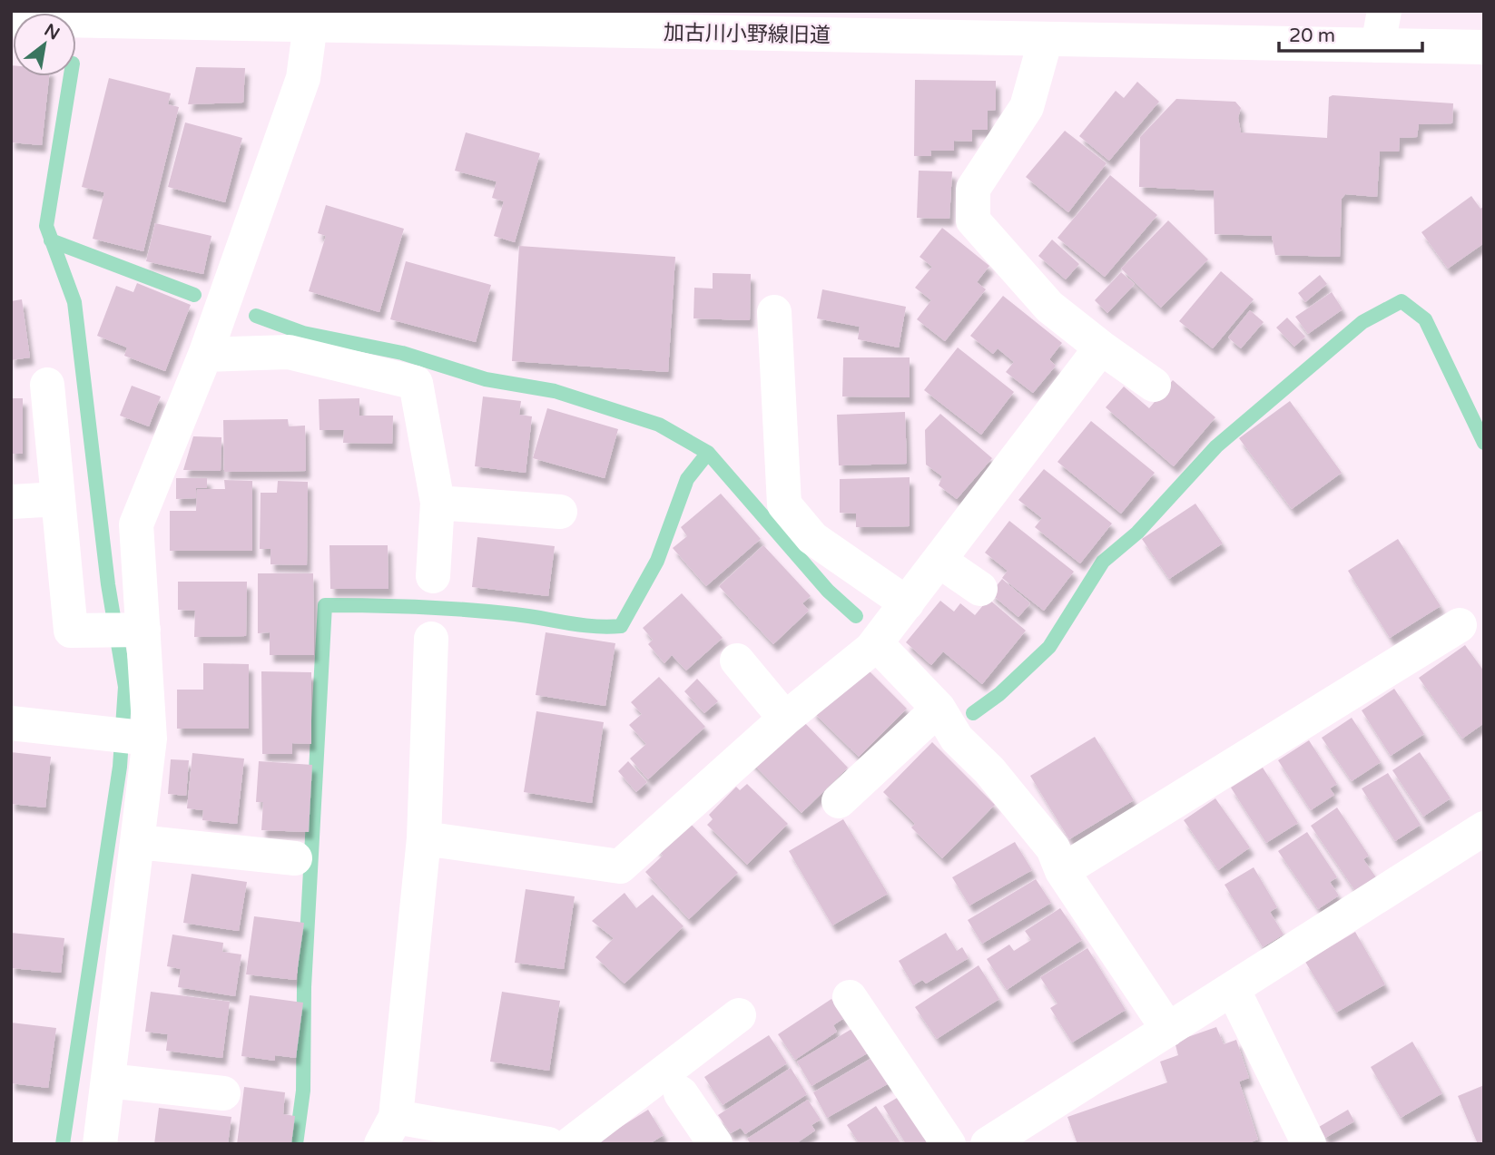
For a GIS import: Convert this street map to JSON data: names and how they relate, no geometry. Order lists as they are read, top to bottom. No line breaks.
{"streets":{"street":["加古川小野線旧道"]},"scale_bar":"20 m","north":"top right"}
